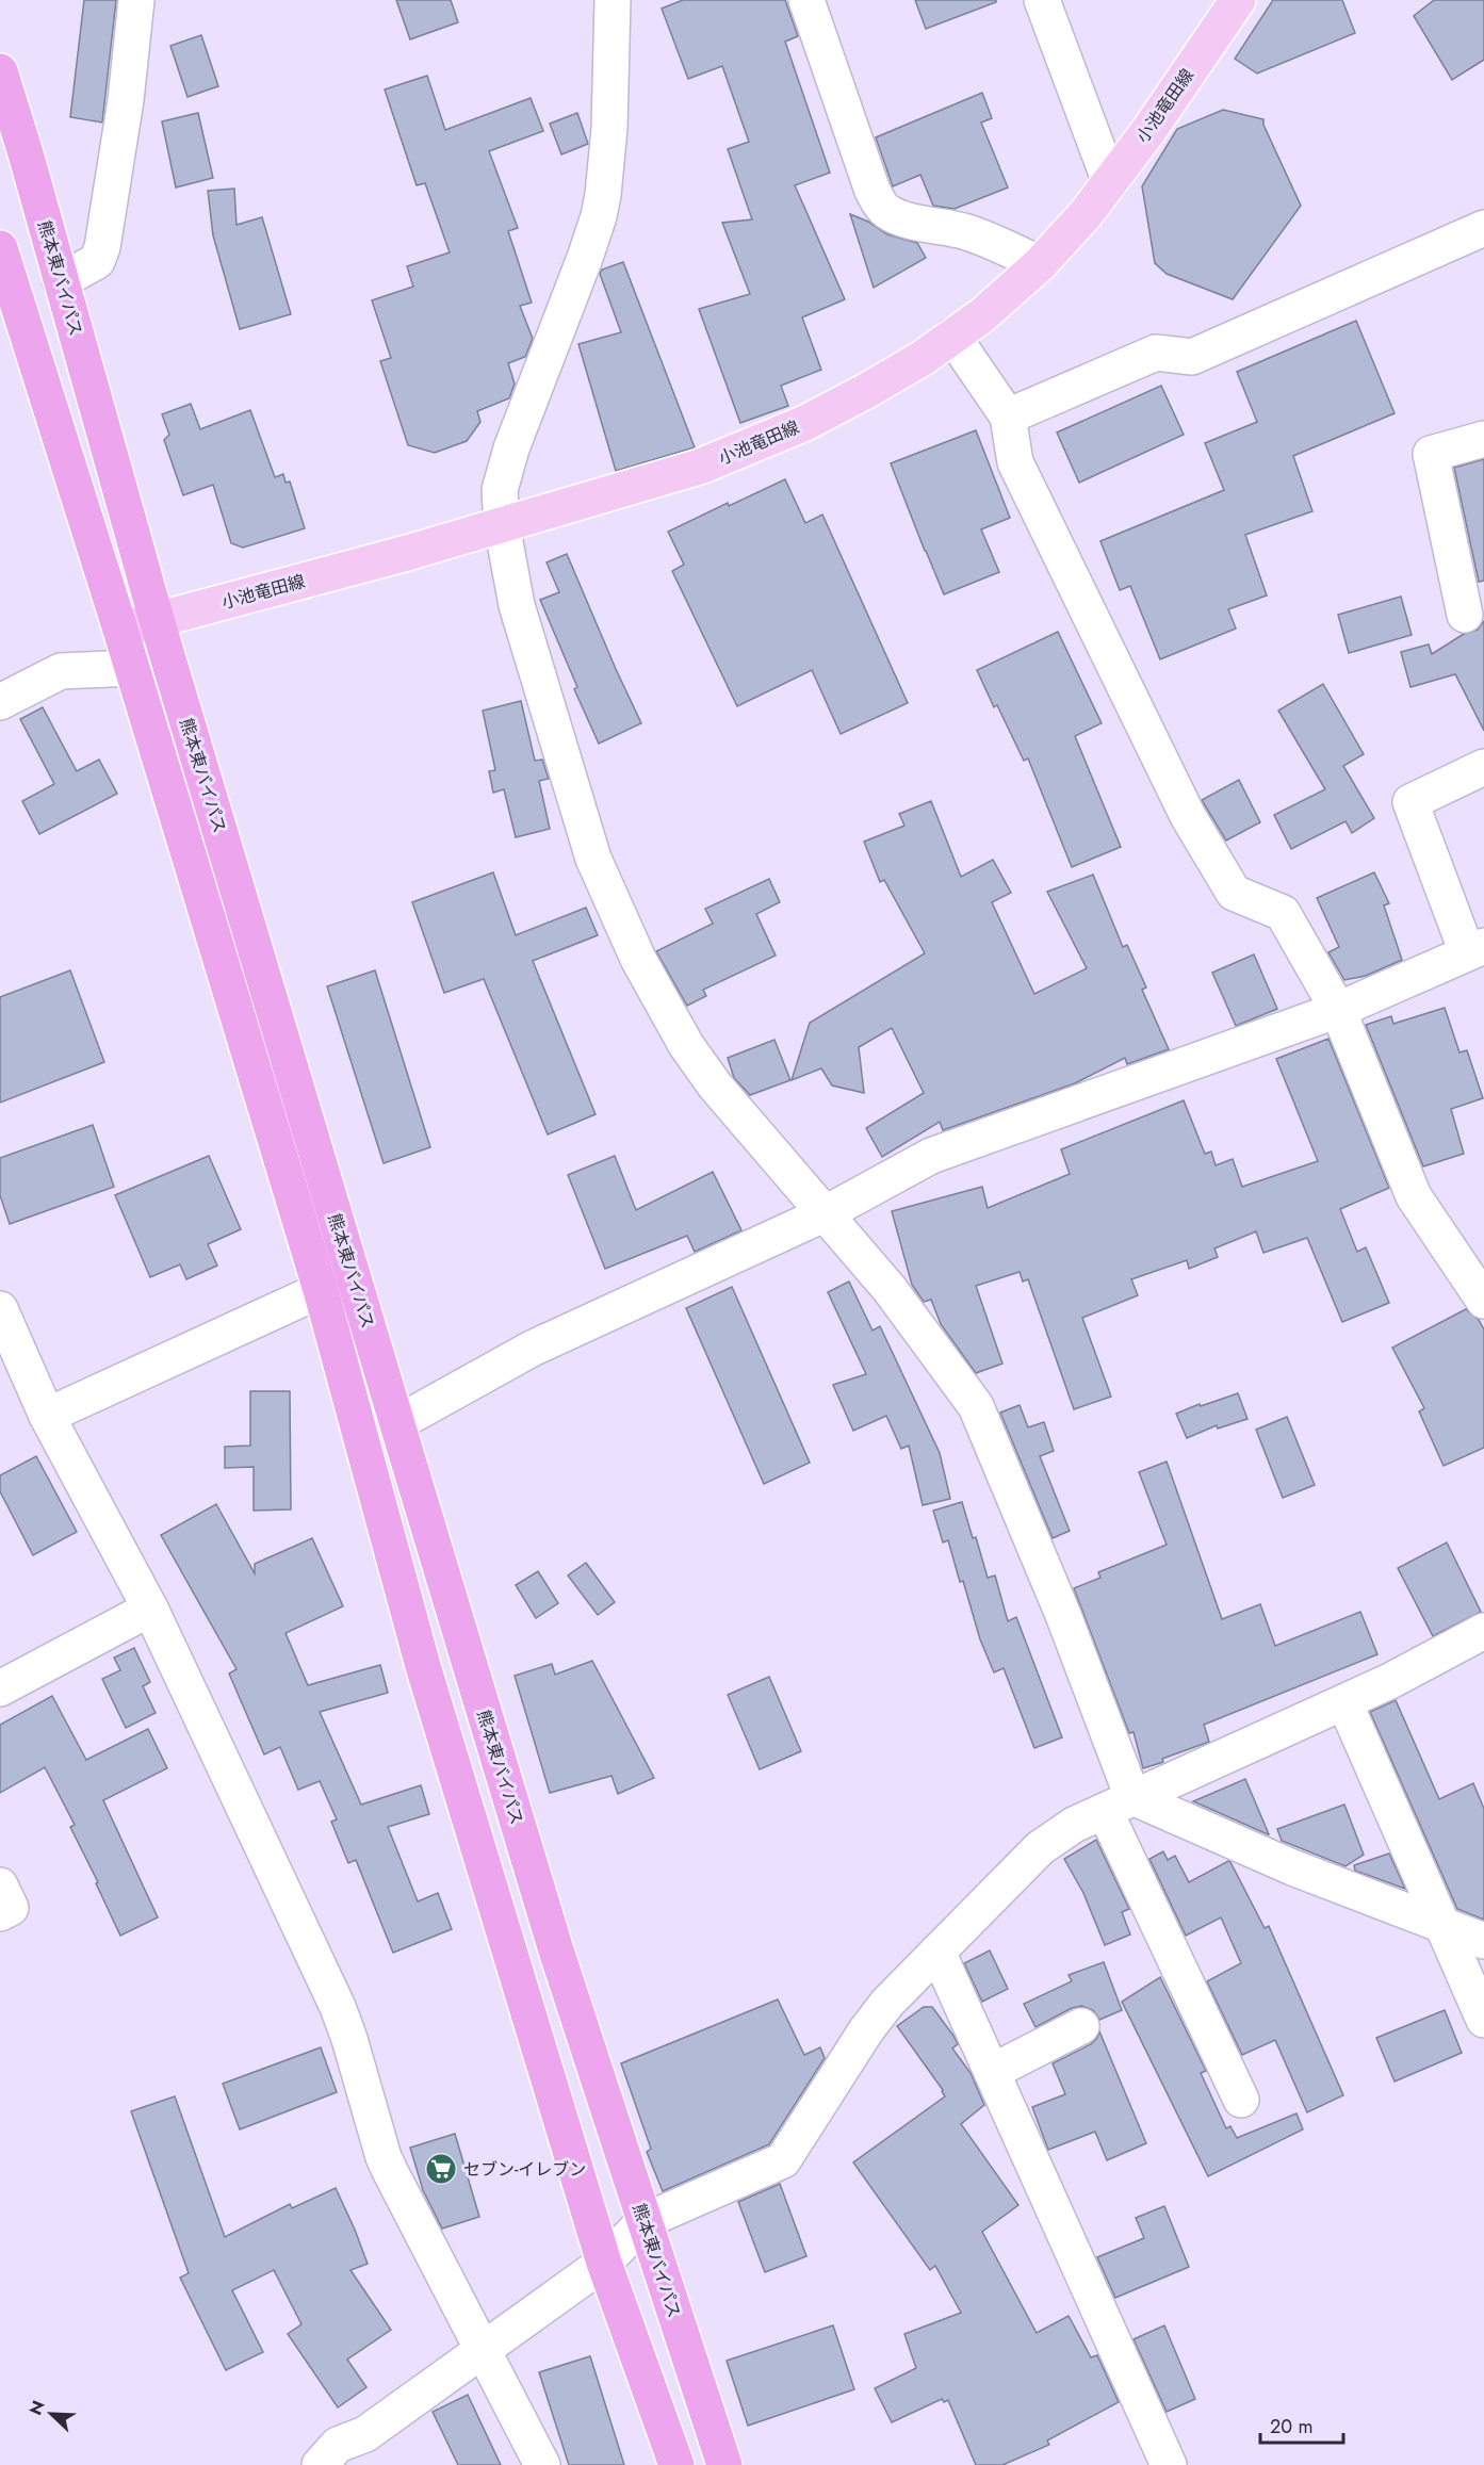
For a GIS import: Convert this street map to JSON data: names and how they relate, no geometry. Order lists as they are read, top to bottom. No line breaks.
{"streets":{"highway":["熊本東バイパス"],"main road":["小池竜田線"]},"crossings":[["小池竜田線","熊本東バイパス"]],"places":{"supermarket":["セブン-イレブン"]},"scale_bar":"20 m","north":"top left"}
